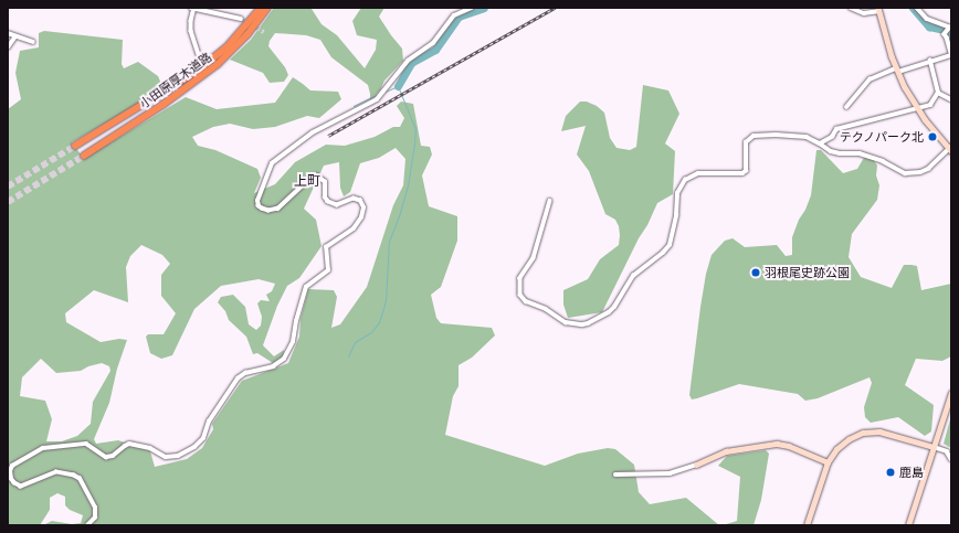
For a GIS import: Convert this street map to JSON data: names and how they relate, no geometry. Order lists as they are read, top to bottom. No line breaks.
{"streets":{"highway":["小田原厚木道路"]},"districts":["上町"],"places":["テクノパーク北","羽根尾史跡公園","鹿島"]}
